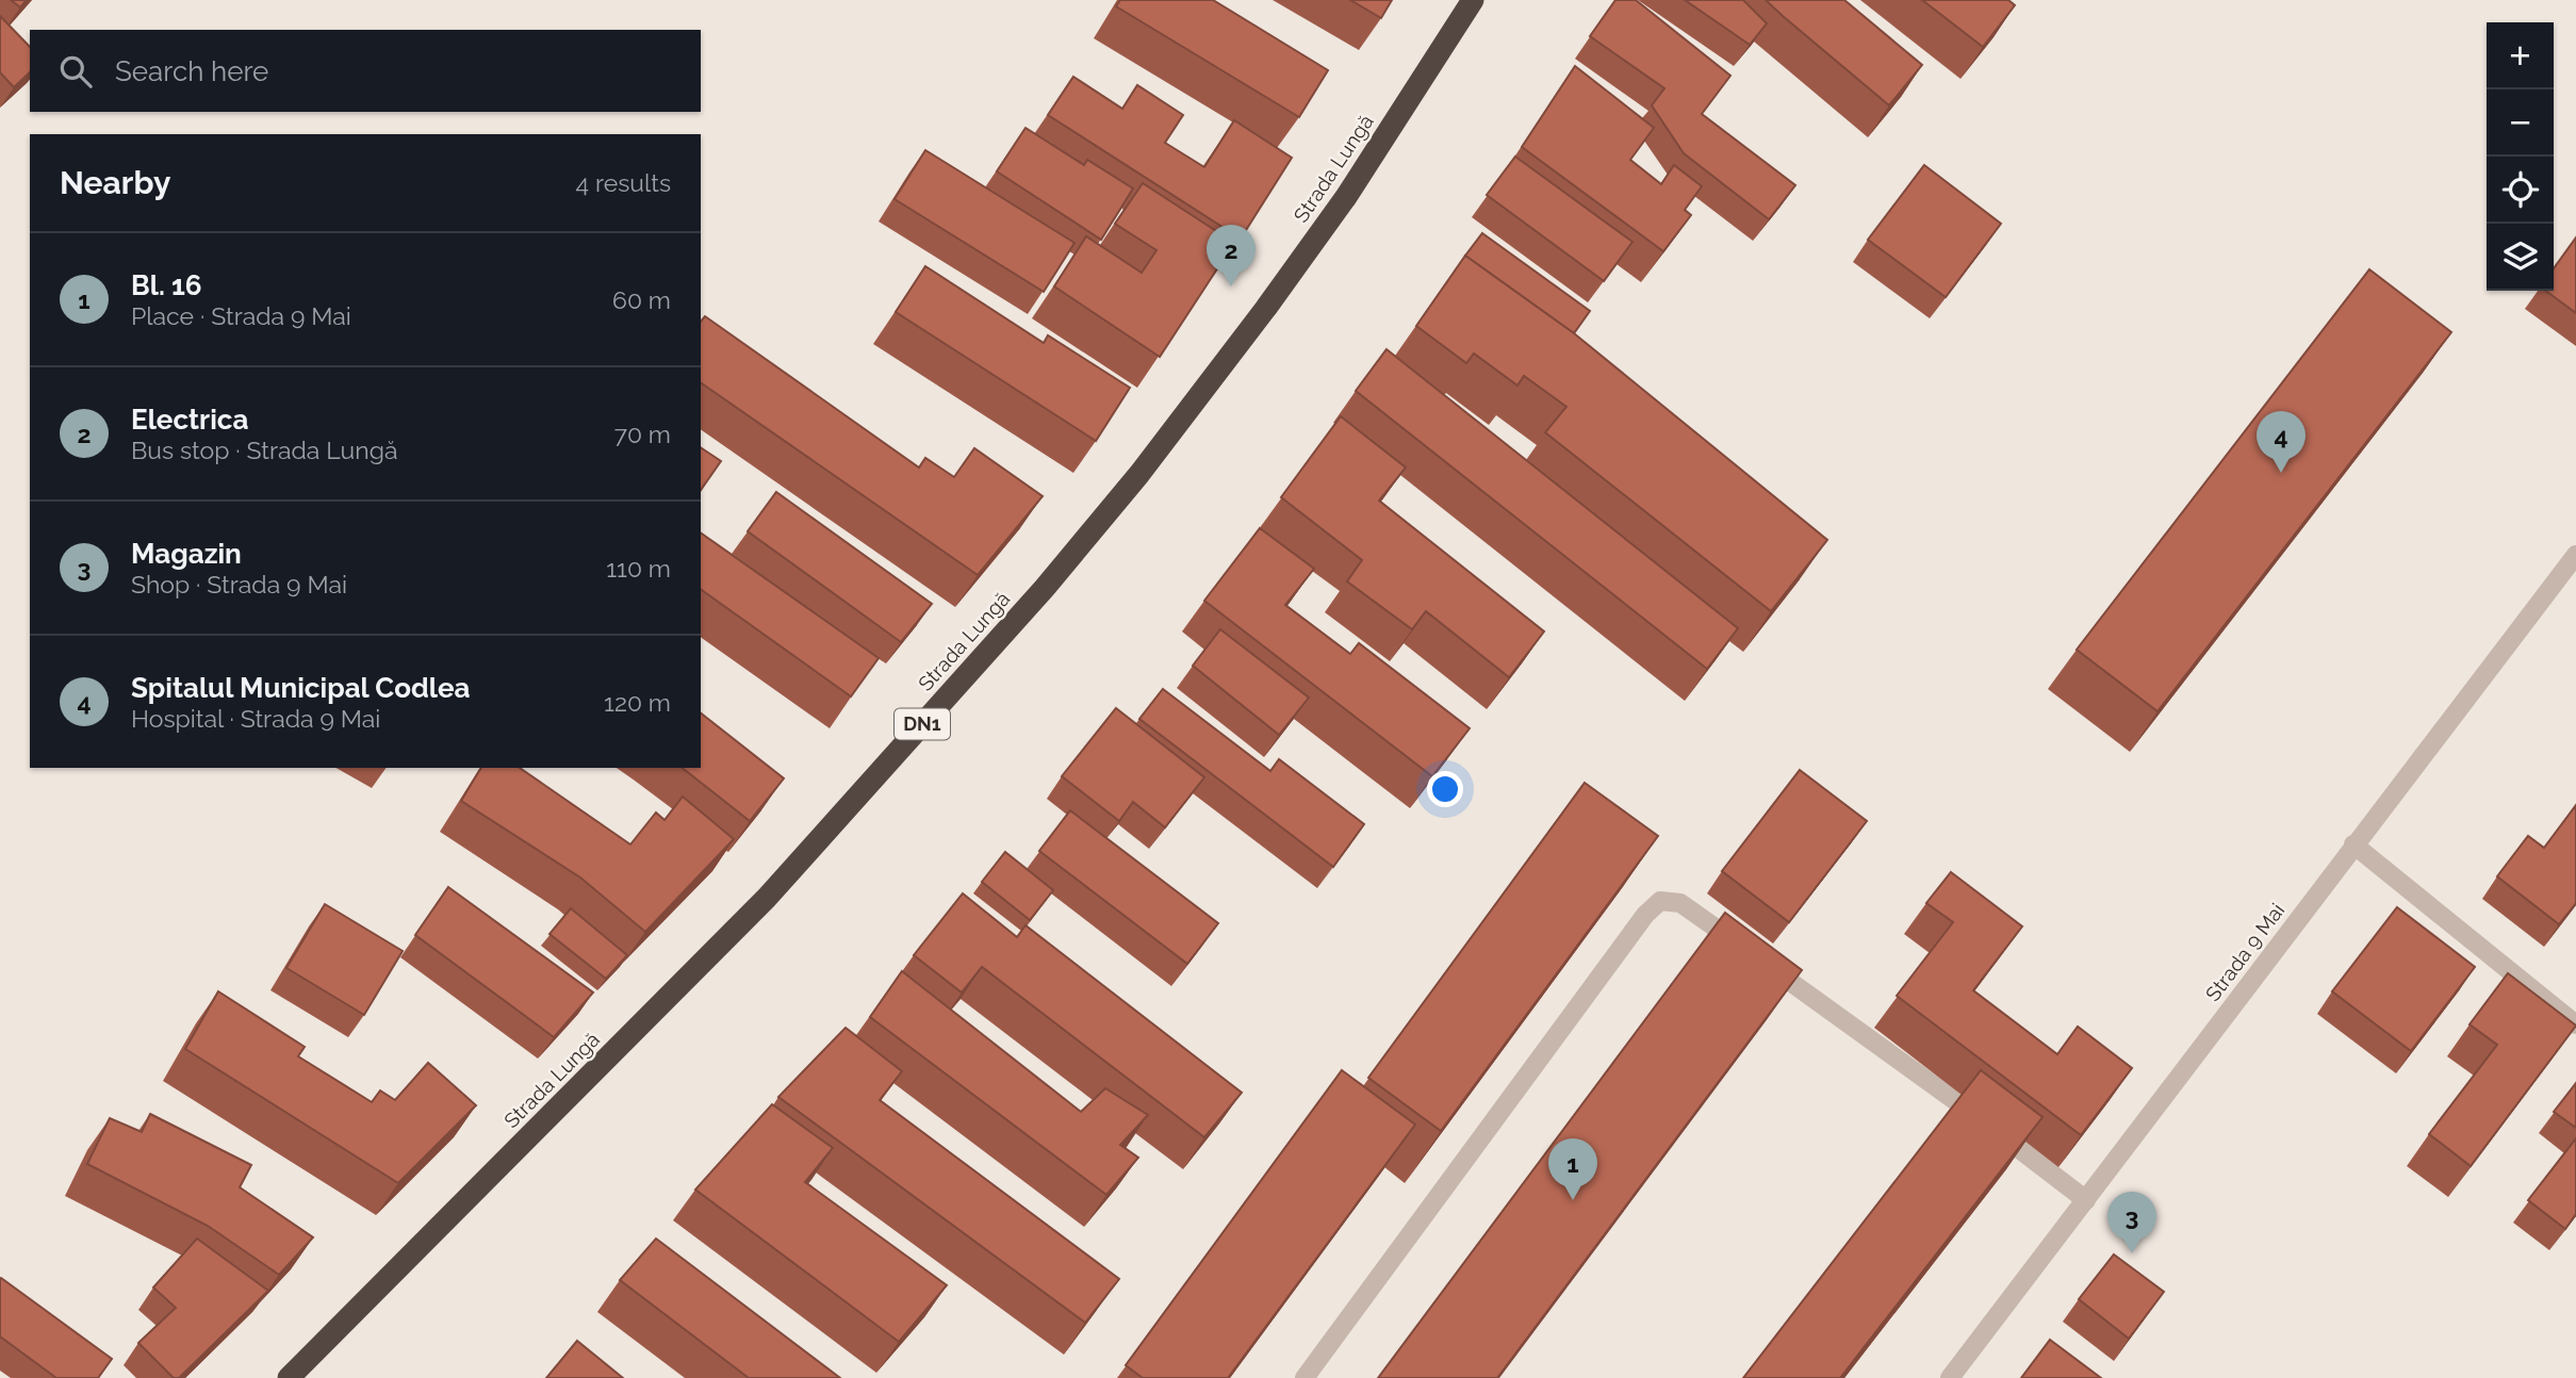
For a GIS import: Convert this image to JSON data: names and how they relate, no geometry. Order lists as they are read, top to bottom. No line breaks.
{"streets":{"highway":["Strada Lungă","DN1"],"street":["Strada 9 Mai"]},"page":{"map_buttons":["+","−"],"search":"Search here","heading":["Nearby","4 results"],"pins":["2","4","1","3"],"list":[{"mark":"1","name":"Bl. 16","note":"Place · Strada 9 Mai","value":"60 m"},{"mark":"2","name":"Electrica","note":"Bus stop · Strada Lungă","value":"70 m"},{"mark":"3","name":"Magazin","note":"Shop · Strada 9 Mai","value":"110 m"},{"mark":"4","name":"Spitalul Municipal Codlea","note":"Hospital · Strada 9 Mai","value":"120 m"}]}}
